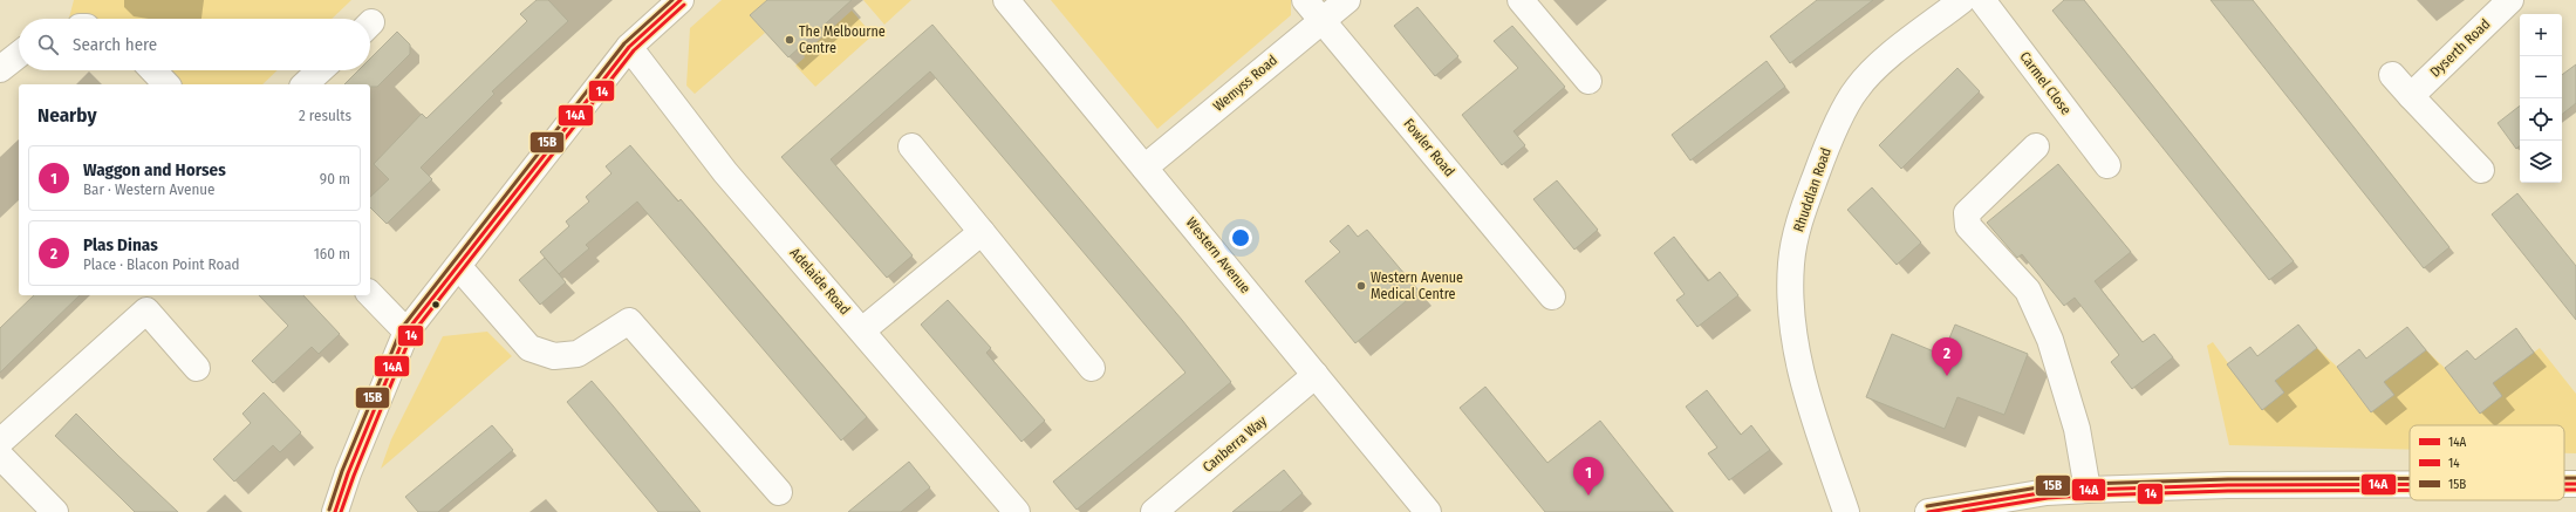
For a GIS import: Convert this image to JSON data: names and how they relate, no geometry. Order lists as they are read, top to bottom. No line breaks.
{"streets":{"street":["Dyserth Road","Wemyss Road","Carmel Close","Fowler Road","Rhuddlan Road","Western Avenue","Adelaide Road","Canberra Way"]},"crossings":[["Wemyss Road","Fowler Road"],["Wemyss Road","Western Avenue"],["Western Avenue","Canberra Way"]],"places":["The Melbourne Centre","Western Avenue Medical Centre"],"lines":["transit line 14A","transit line 15B","transit line 14"],"legend":["14A","14","15B"],"page":{"map_buttons":["+","−"],"search":"Search here","heading":["Nearby","2 results"],"list":[{"mark":"1","name":"Waggon and Horses","note":"Bar · Western Avenue","value":"90 m"},{"mark":"2","name":"Plas Dinas","note":"Place · Blacon Point Road","value":"160 m"}],"pins":["2","1"]}}
